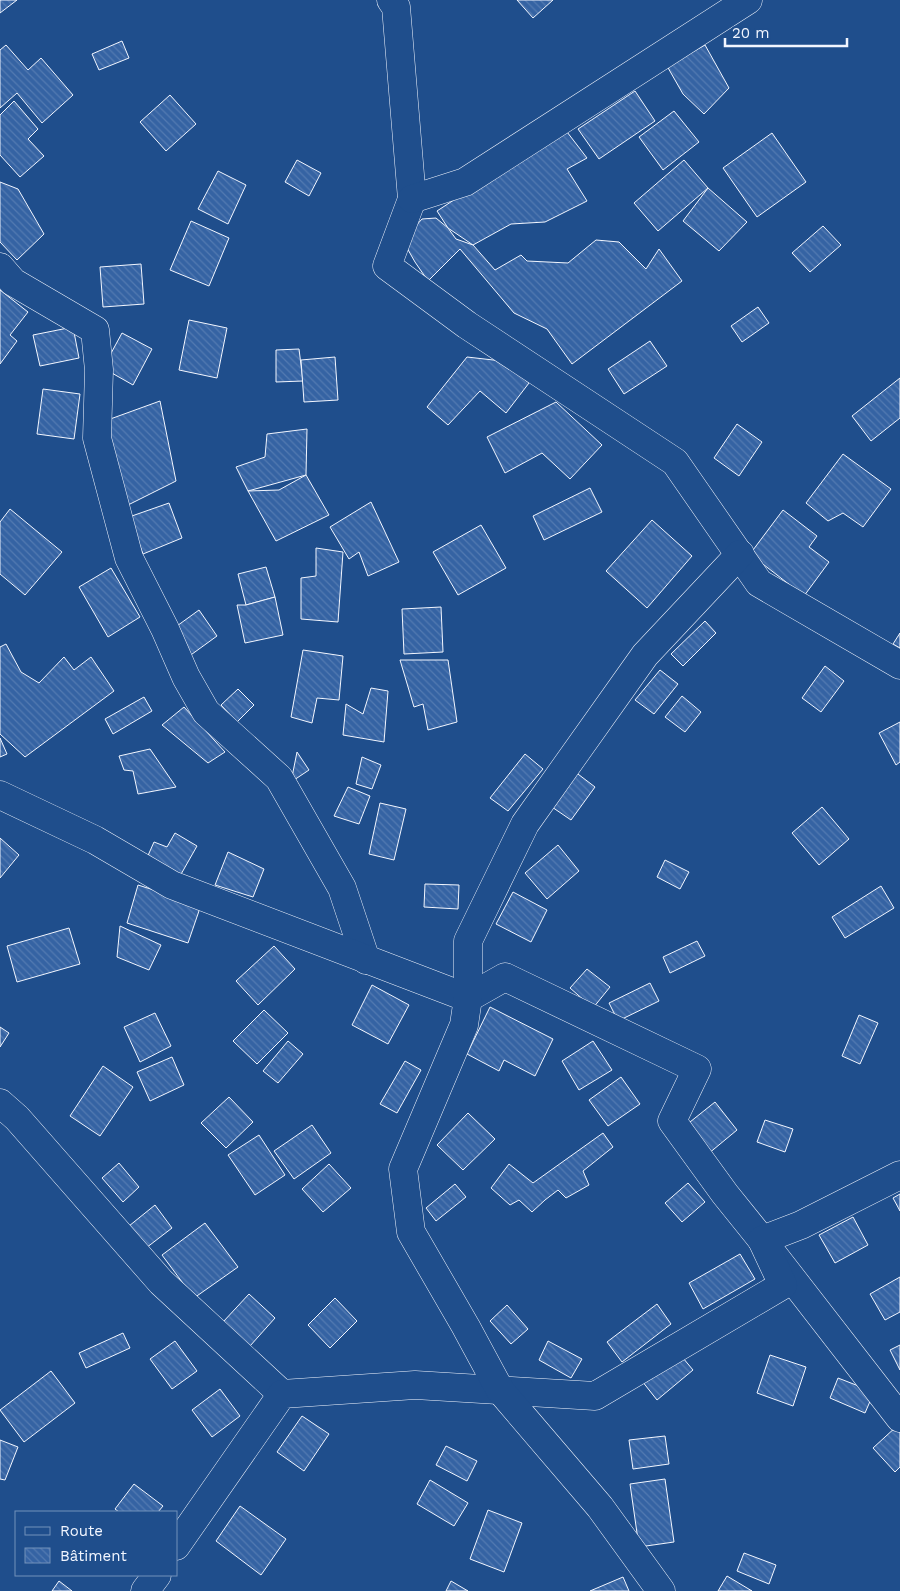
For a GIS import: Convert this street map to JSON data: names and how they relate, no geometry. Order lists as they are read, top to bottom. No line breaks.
{"legend":["Route","Bâtiment"],"scale_bar":"20 m"}
